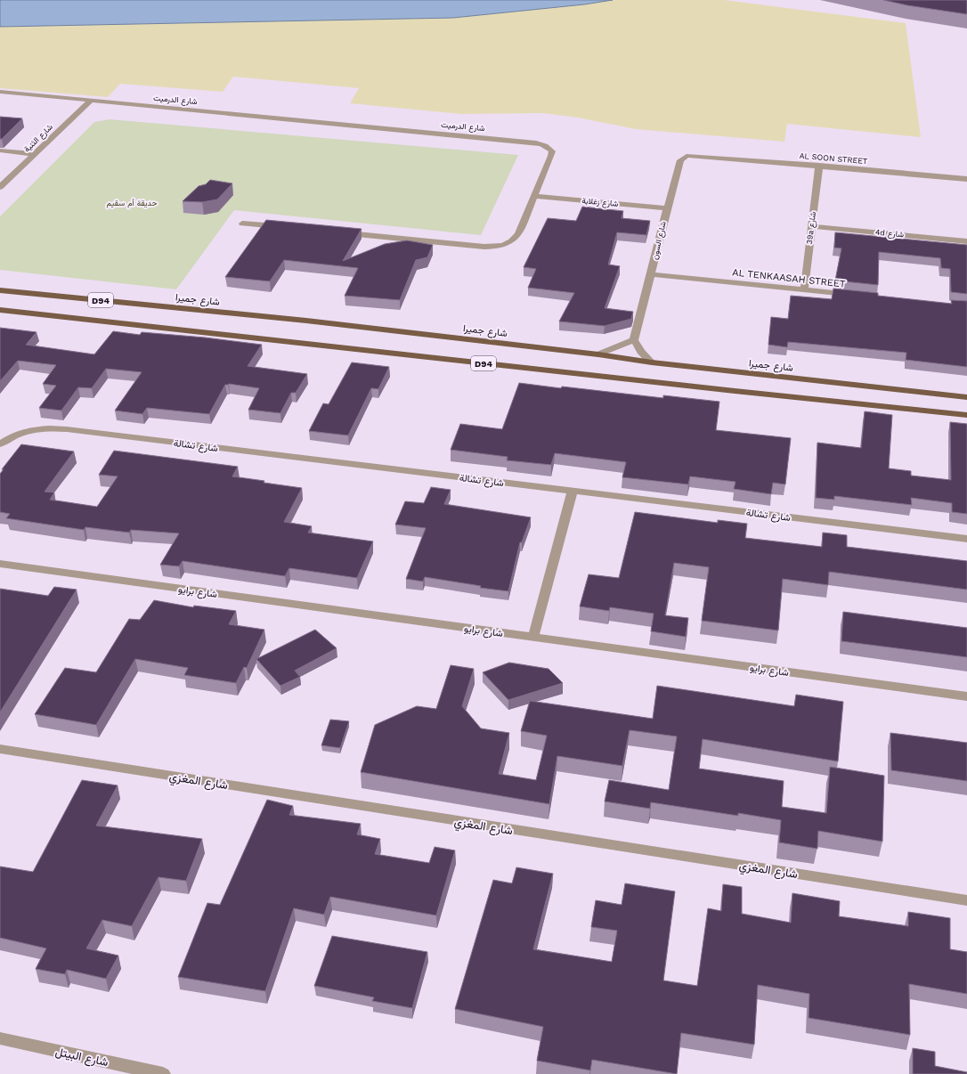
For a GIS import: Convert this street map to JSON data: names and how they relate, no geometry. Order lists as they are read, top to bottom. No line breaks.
{"streets":{"main road":["شارع جميرا","D94"],"street":["شارع الدرميت","شارع الثنية","AL SOON STREET","شارع زغلابة","39a شارع","4d شارع","شارع السون","AL TENKAASAH STREET","شارع تشالة","شارع برايو","شارع المغزي","شارع البيتل"]},"crossings":[["شارع الدرميت","شارع الثنية"],["شارع الدرميت","شارع زغلابة"],["AL SOON STREET","39a شارع"],["AL SOON STREET","شارع السون"],["شارع زغلابة","شارع السون"],["39a شارع","4d شارع"],["39a شارع","AL TENKAASAH STREET"],["شارع السون","AL TENKAASAH STREET"]],"parks":["حديقة أم سقيم"]}
